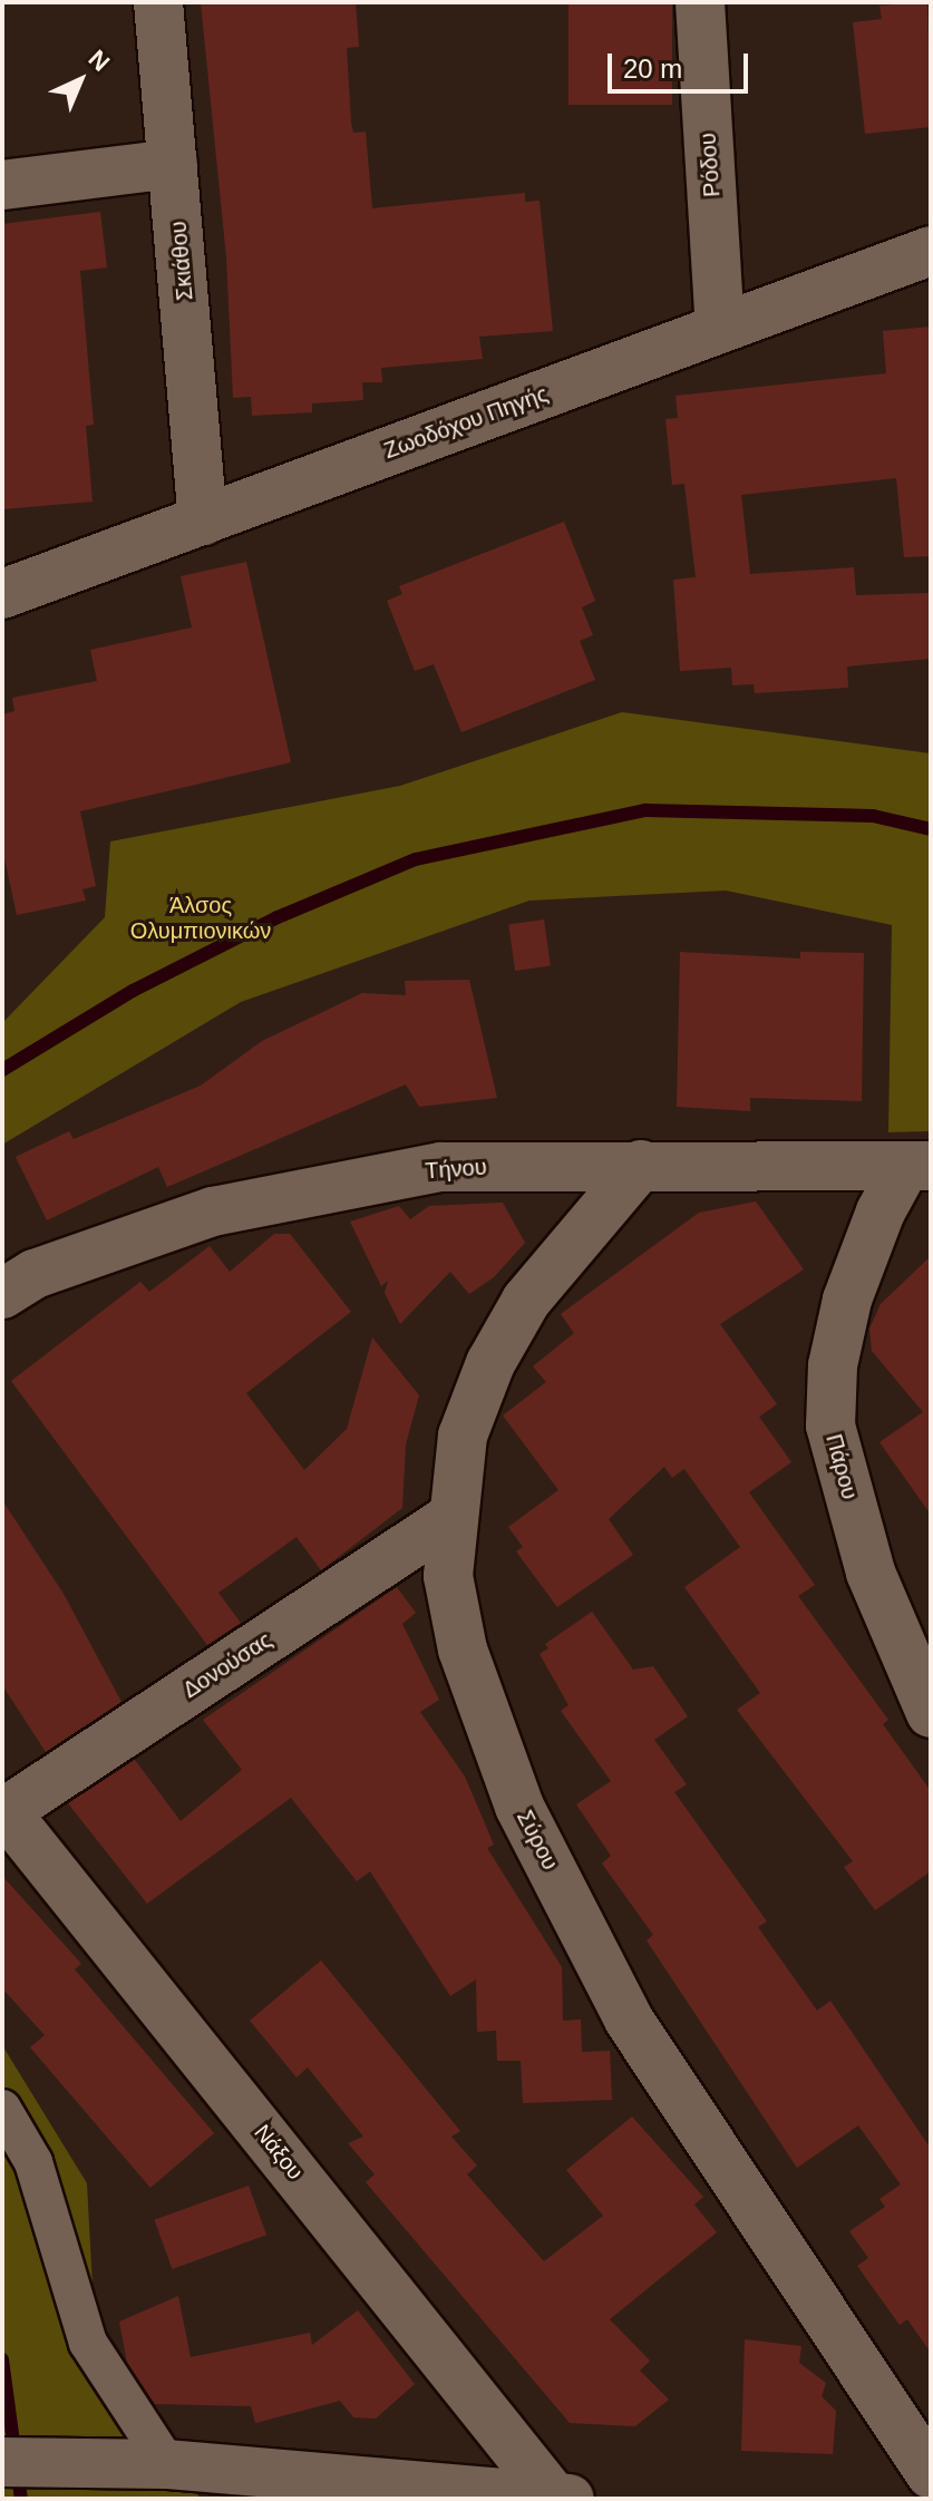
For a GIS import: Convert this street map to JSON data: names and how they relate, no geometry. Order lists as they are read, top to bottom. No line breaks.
{"streets":{"street":["Ρόδου","Σκιάθου","Ζωοδόχου Πηγής","Τήνου","Πάρου","Δονούσας","Σύρου","Νάξου"]},"crossings":[["Ρόδου","Ζωοδόχου Πηγής"],["Σκιάθου","Ζωοδόχου Πηγής"],["Τήνου","Πάρου"],["Τήνου","Σύρου"],["Δονούσας","Σύρου"],["Δονούσας","Νάξου"]],"parks":["Άλσος Ολυμπιονικών"],"scale_bar":"20 m","north":"top right"}
